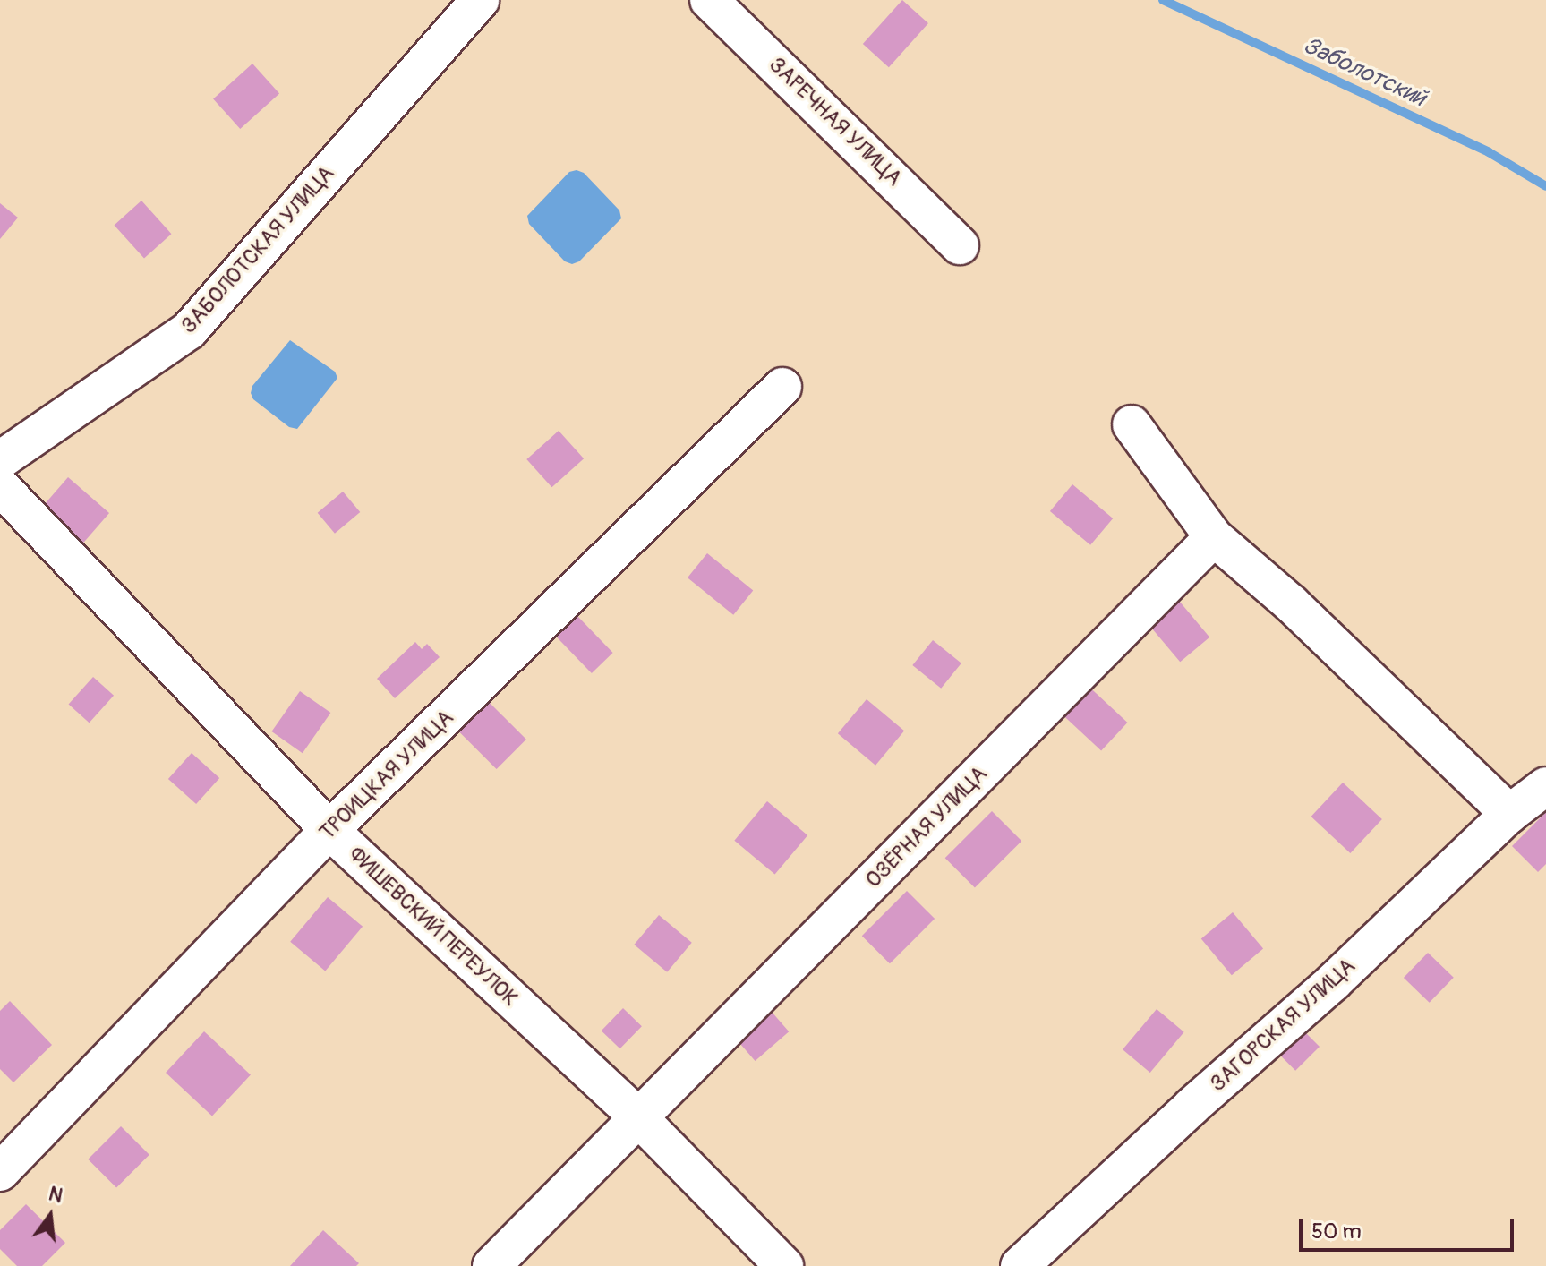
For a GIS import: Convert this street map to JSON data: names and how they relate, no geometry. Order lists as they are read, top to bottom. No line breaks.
{"streets":{"street":["ЗАРЕЧНАЯ УЛИЦА","ЗАБОЛОТСКАЯ УЛИЦА","ТРОИЦКАЯ УЛИЦА","ОЗЁРНАЯ УЛИЦА","ФИШЕВСКИЙ ПЕРЕУЛОК","ЗАГОРСКАЯ УЛИЦА"]},"crossings":[["ТРОИЦКАЯ УЛИЦА","ФИШЕВСКИЙ ПЕРЕУЛОК"],["ОЗЁРНАЯ УЛИЦА","ФИШЕВСКИЙ ПЕРЕУЛОК"]],"water":["Заболотский"],"scale_bar":"50 m","north":"top"}
